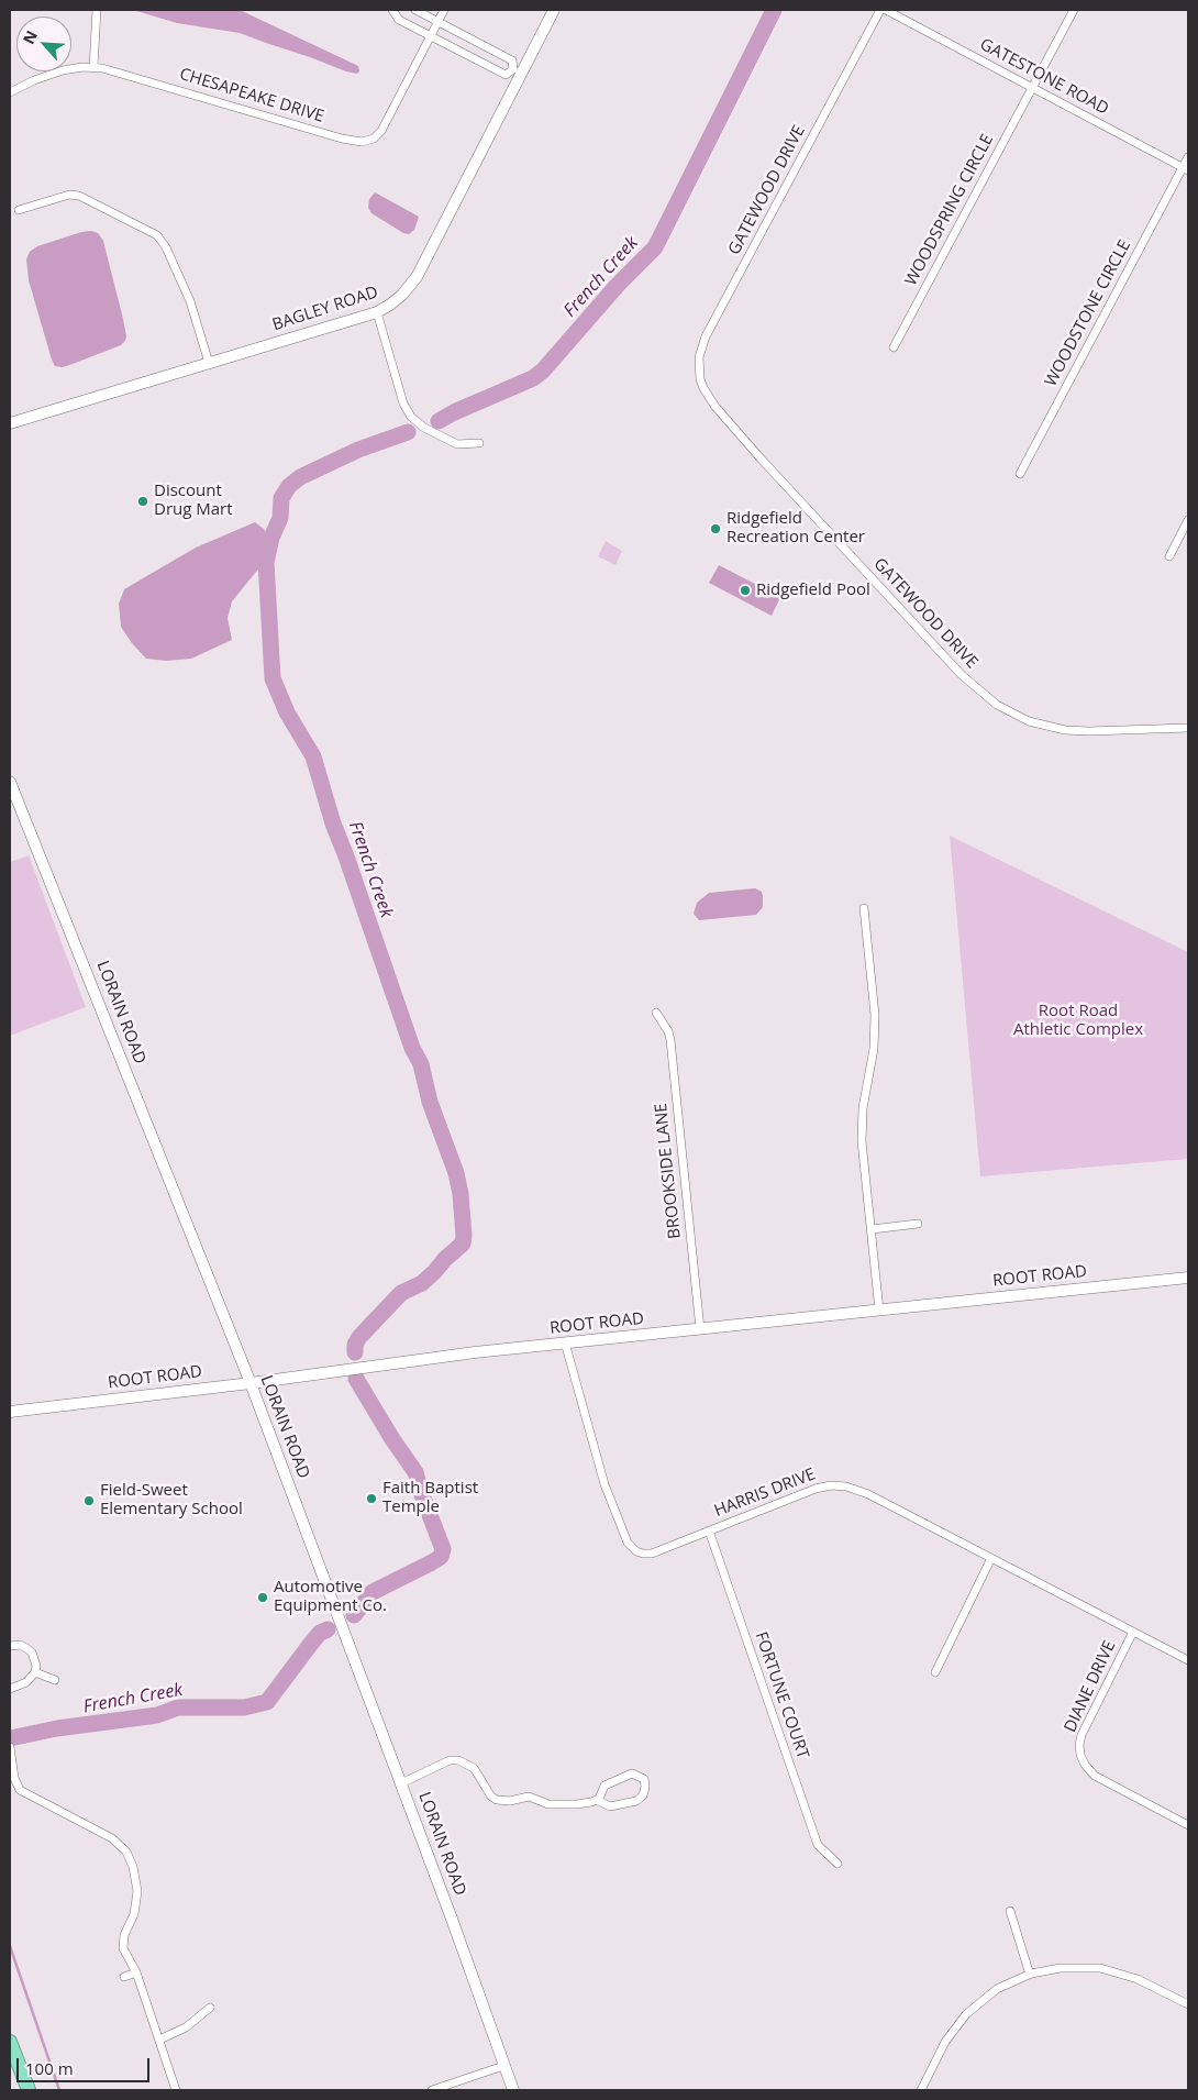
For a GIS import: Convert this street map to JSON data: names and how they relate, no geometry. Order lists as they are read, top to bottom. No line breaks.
{"streets":{"street":["GATESTONE ROAD","CHESAPEAKE DRIVE","GATEWOOD DRIVE","WOODSPRING CIRCLE","BAGLEY ROAD","WOODSTONE CIRCLE","LORAIN ROAD","BROOKSIDE LANE","ROOT ROAD","HARRIS DRIVE","DIANE DRIVE","FORTUNE COURT"]},"crossings":[["GATESTONE ROAD","WOODSPRING CIRCLE"],["GATESTONE ROAD","WOODSTONE CIRCLE"],["LORAIN ROAD","ROOT ROAD"],["BROOKSIDE LANE","ROOT ROAD"],["ROOT ROAD","HARRIS DRIVE"],["HARRIS DRIVE","DIANE DRIVE"],["HARRIS DRIVE","FORTUNE COURT"]],"water":["French Creek"],"parks":["Root Road Athletic Complex"],"places":["Discount Drug Mart","Ridgefield Recreation Center","Ridgefield Pool","Faith Baptist Temple","Field-Sweet Elementary School","Automotive Equipment Co."],"scale_bar":"100 m","north":"top left"}
